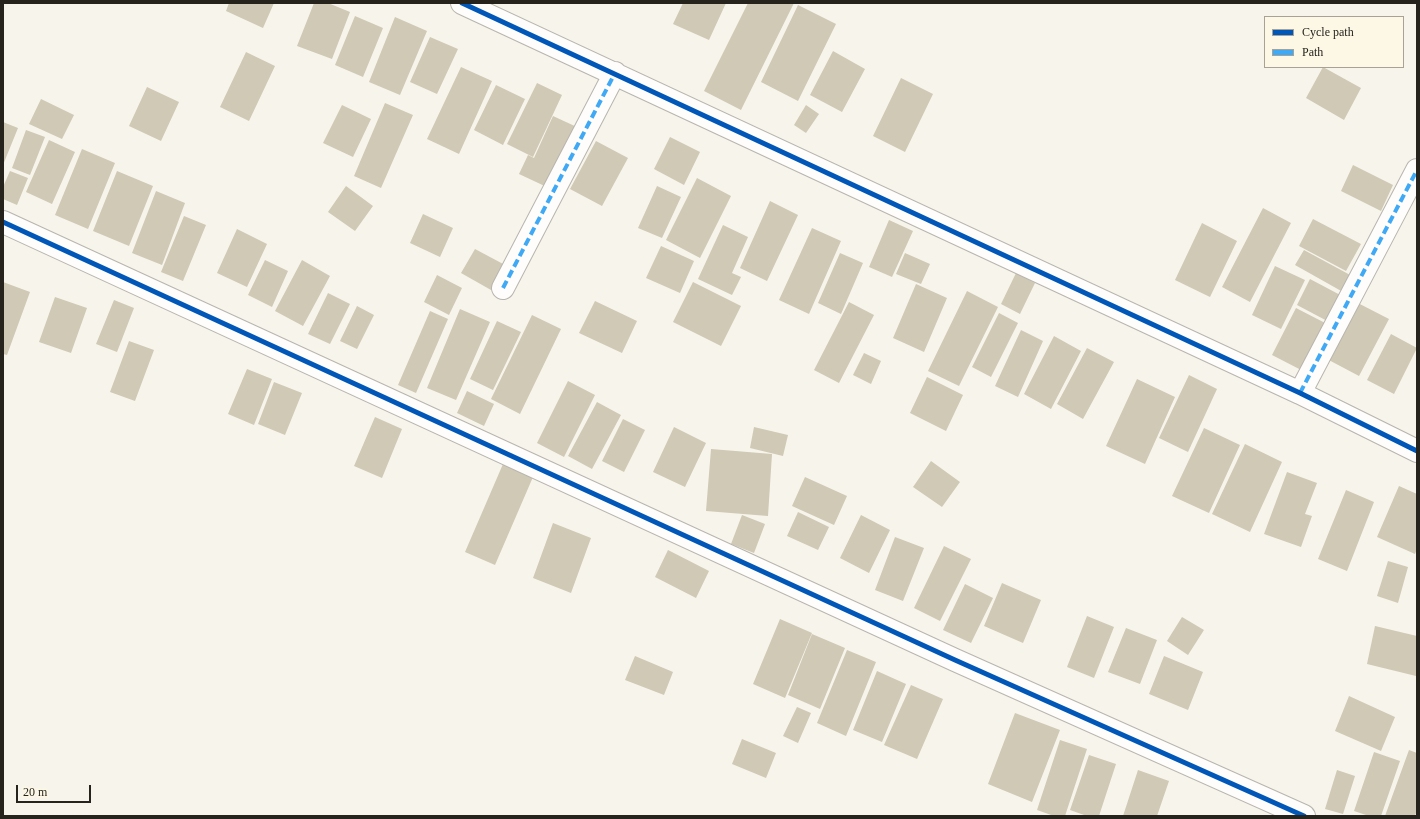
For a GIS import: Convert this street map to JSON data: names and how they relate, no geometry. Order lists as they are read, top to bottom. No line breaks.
{"legend":["Cycle path","Path"],"scale_bar":"20 m"}
